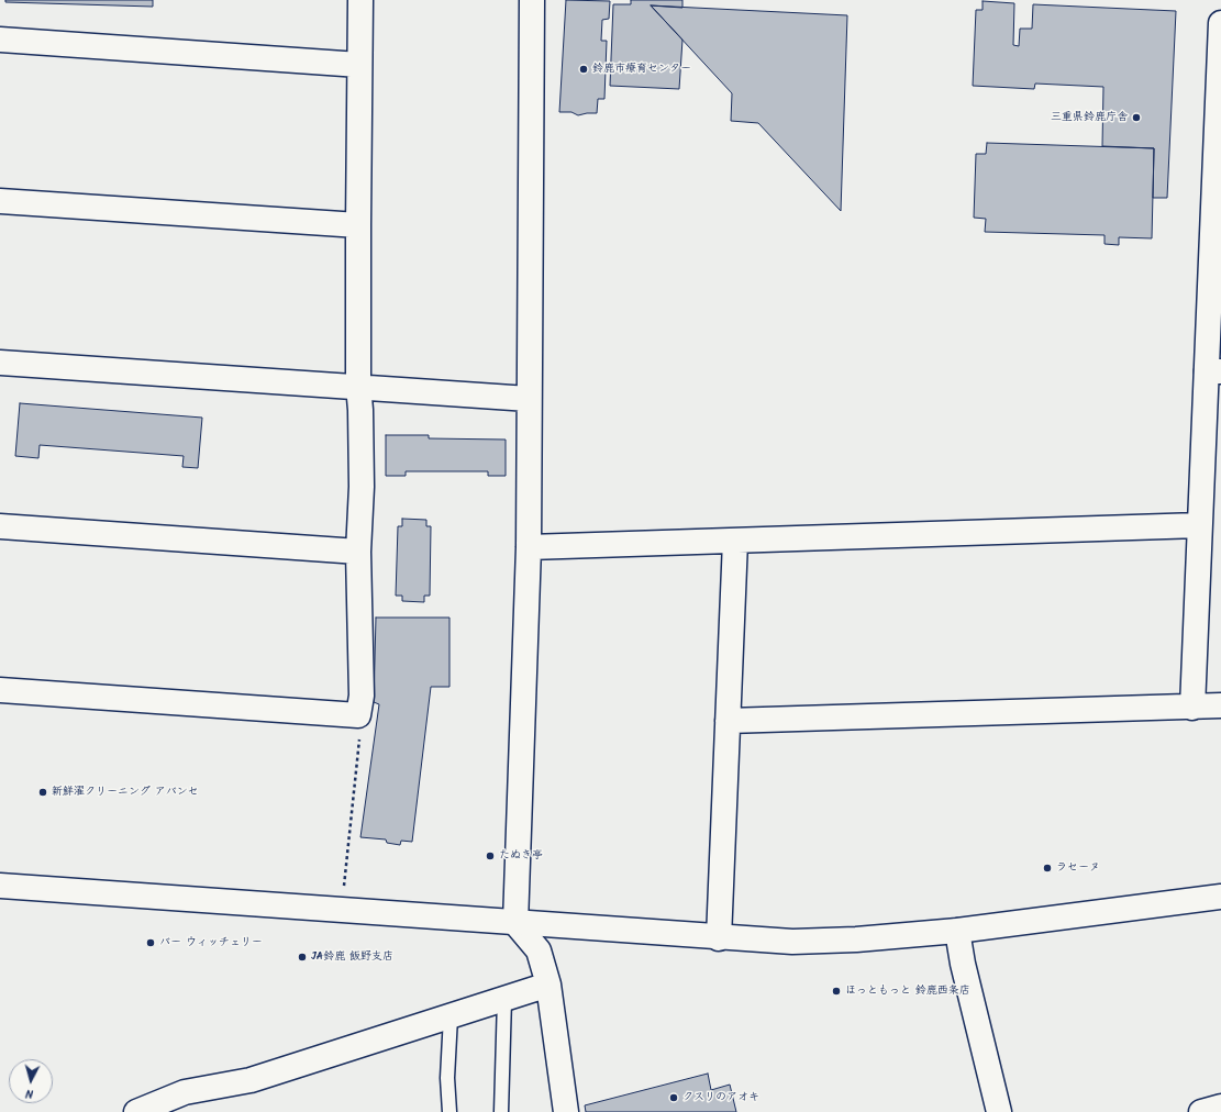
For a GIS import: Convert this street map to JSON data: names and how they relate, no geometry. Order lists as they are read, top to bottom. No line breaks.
{"places":["鈴鹿市療育センター","三重県鈴鹿庁舎","新鮮濯クリーニング アバンセ","たぬき亭","ラセーヌ","バー ウィッチェリー","JA鈴鹿 飯野支店","ほっともっと 鈴鹿西条店","クスリのアオキ"],"north":"bottom"}
